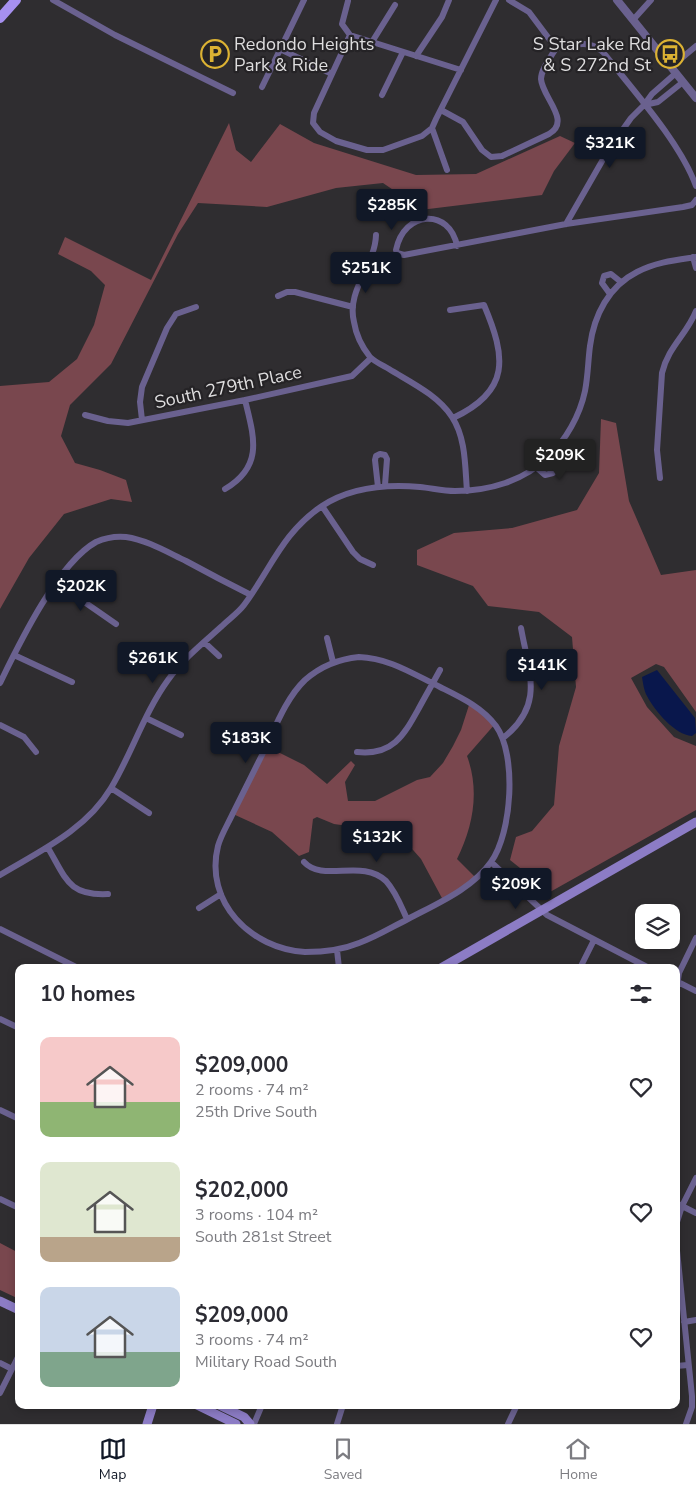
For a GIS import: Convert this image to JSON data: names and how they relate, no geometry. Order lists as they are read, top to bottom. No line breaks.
{"streets":{"street":["South 279th Place"]},"places":{"parking":["Redondo Heights Park & Ride"],"bus stop":["S Star Lake Rd & S 272nd St"]},"page":{"price":["$321K","$285K","$251K","$209K","$202K","$261K","$141K","$183K","$132K","$209K"],"heading":"10 homes","list":[{"name":"$209,000","note":"2 rooms · 74 m² · 25th Drive South"},{"name":"$202,000","note":"3 rooms · 104 m² · South 281st Street"},{"name":"$209,000","note":"3 rooms · 74 m² · Military Road South"}],"tabs":["Map","Saved","Home"]}}
